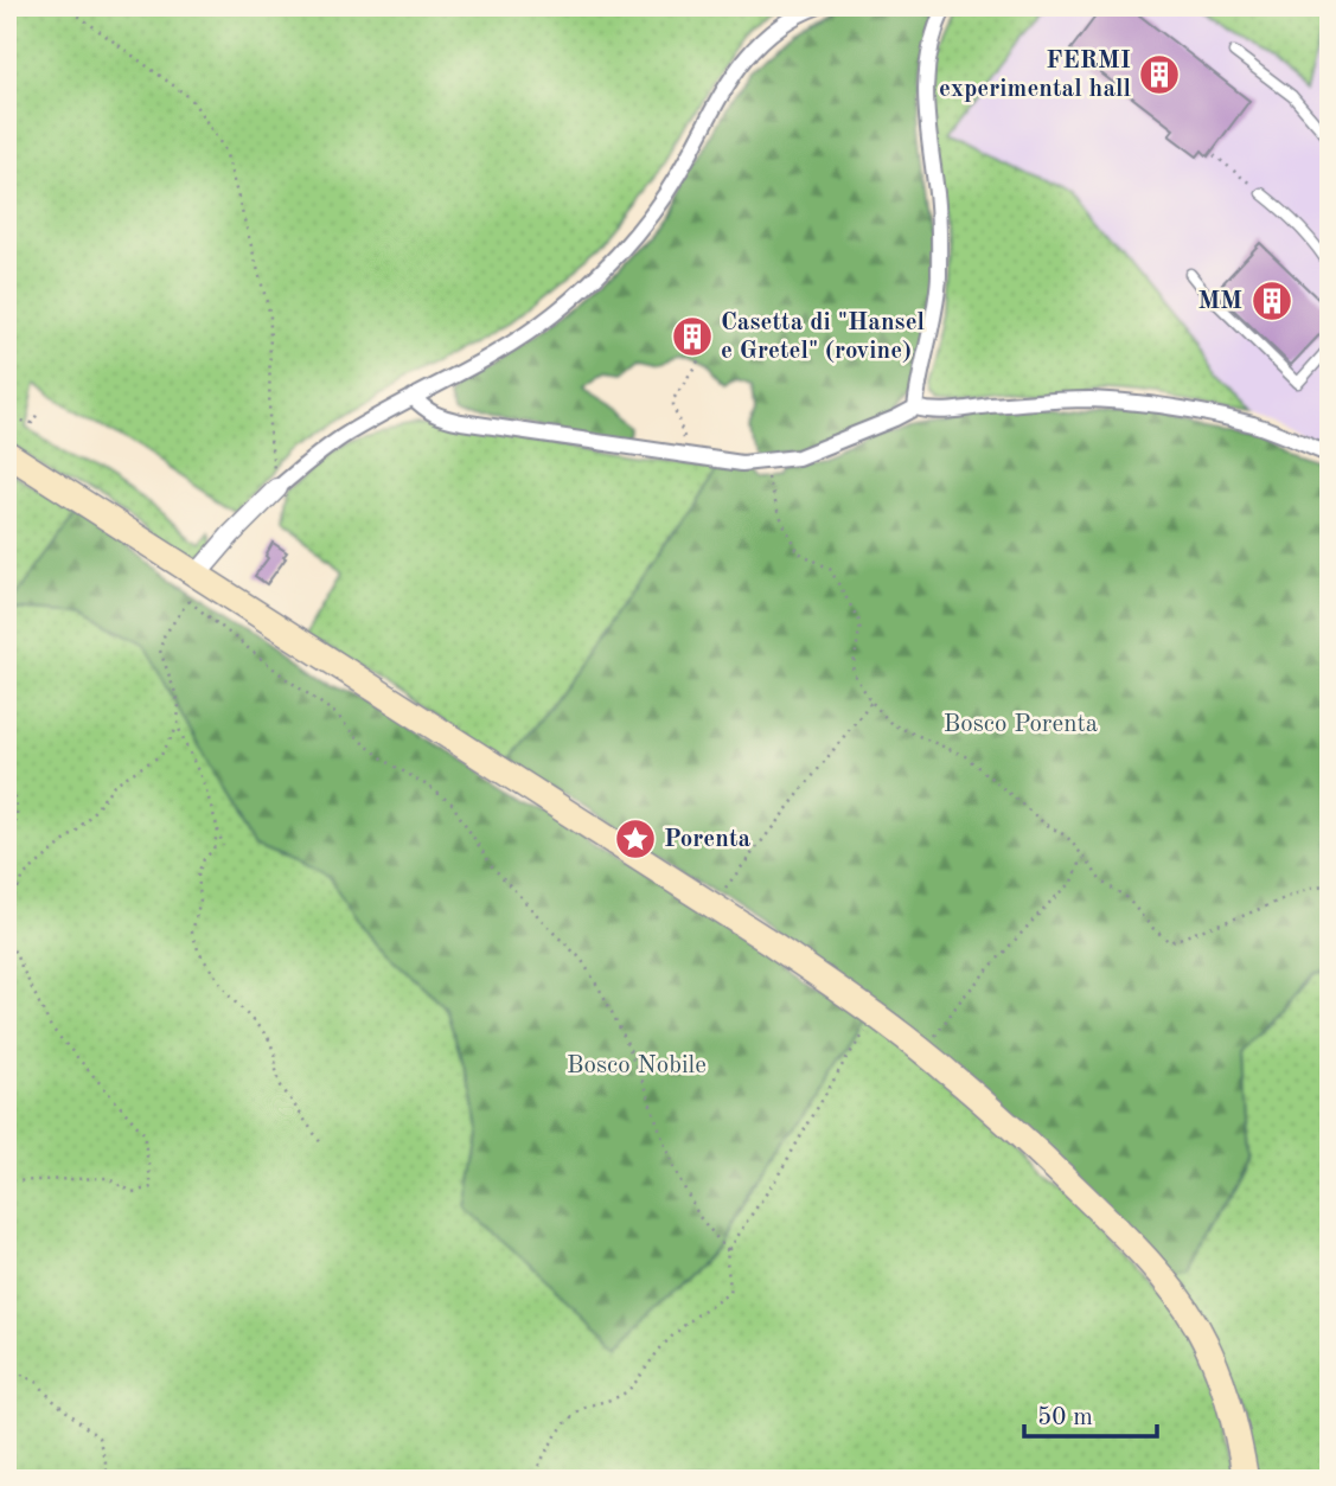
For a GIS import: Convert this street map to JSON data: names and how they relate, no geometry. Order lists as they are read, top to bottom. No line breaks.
{"parks":["Bosco Porenta","Bosco Nobile"],"places":{"building":["FERMI experimental hall","MM","Casetta di \"Hansel e Gretel\" (rovine)"],"place":["Porenta"]},"scale_bar":"50 m"}
